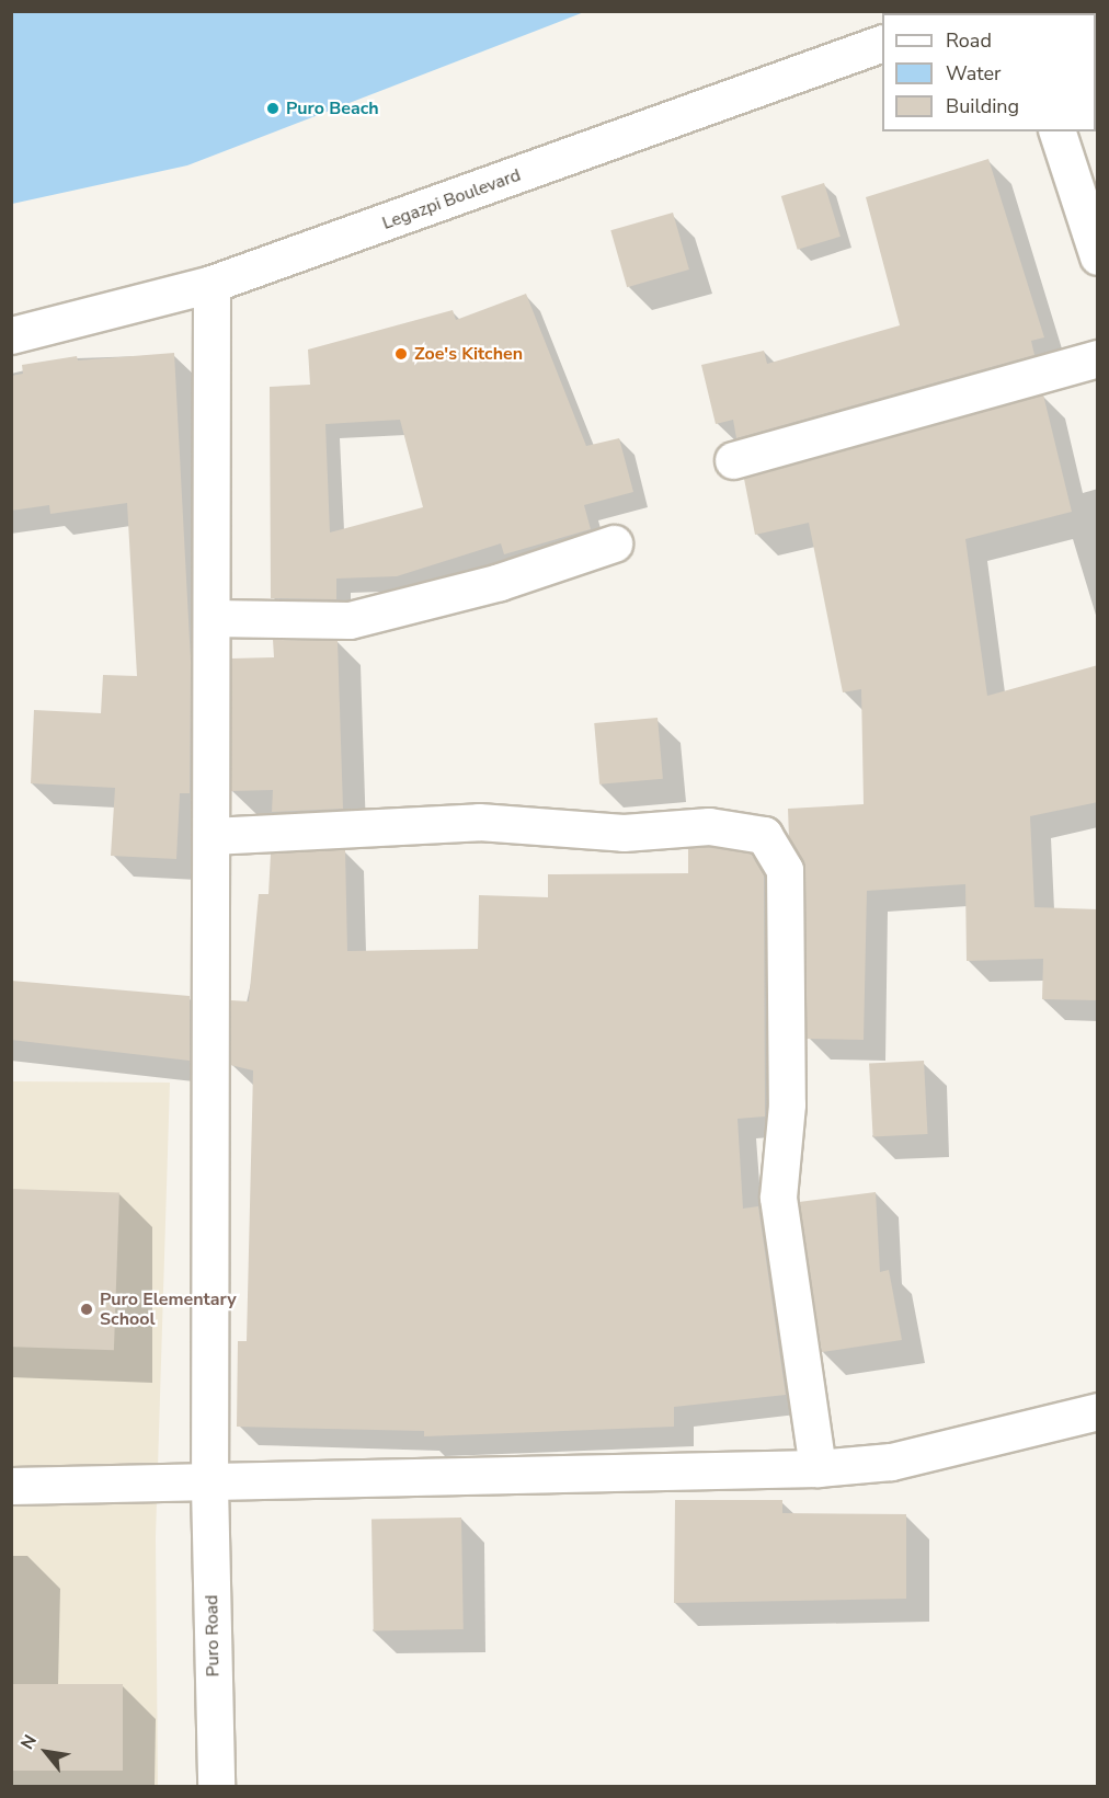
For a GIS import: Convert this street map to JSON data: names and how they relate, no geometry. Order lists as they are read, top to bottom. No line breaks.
{"streets":{"street":["Legazpi Boulevard","Puro Road"]},"crossings":[["Legazpi Boulevard","Puro Road"]],"places":["Puro Beach","Zoe's Kitchen","Puro Elementary School"],"legend":["Road","Water","Building"],"north":"top left"}
